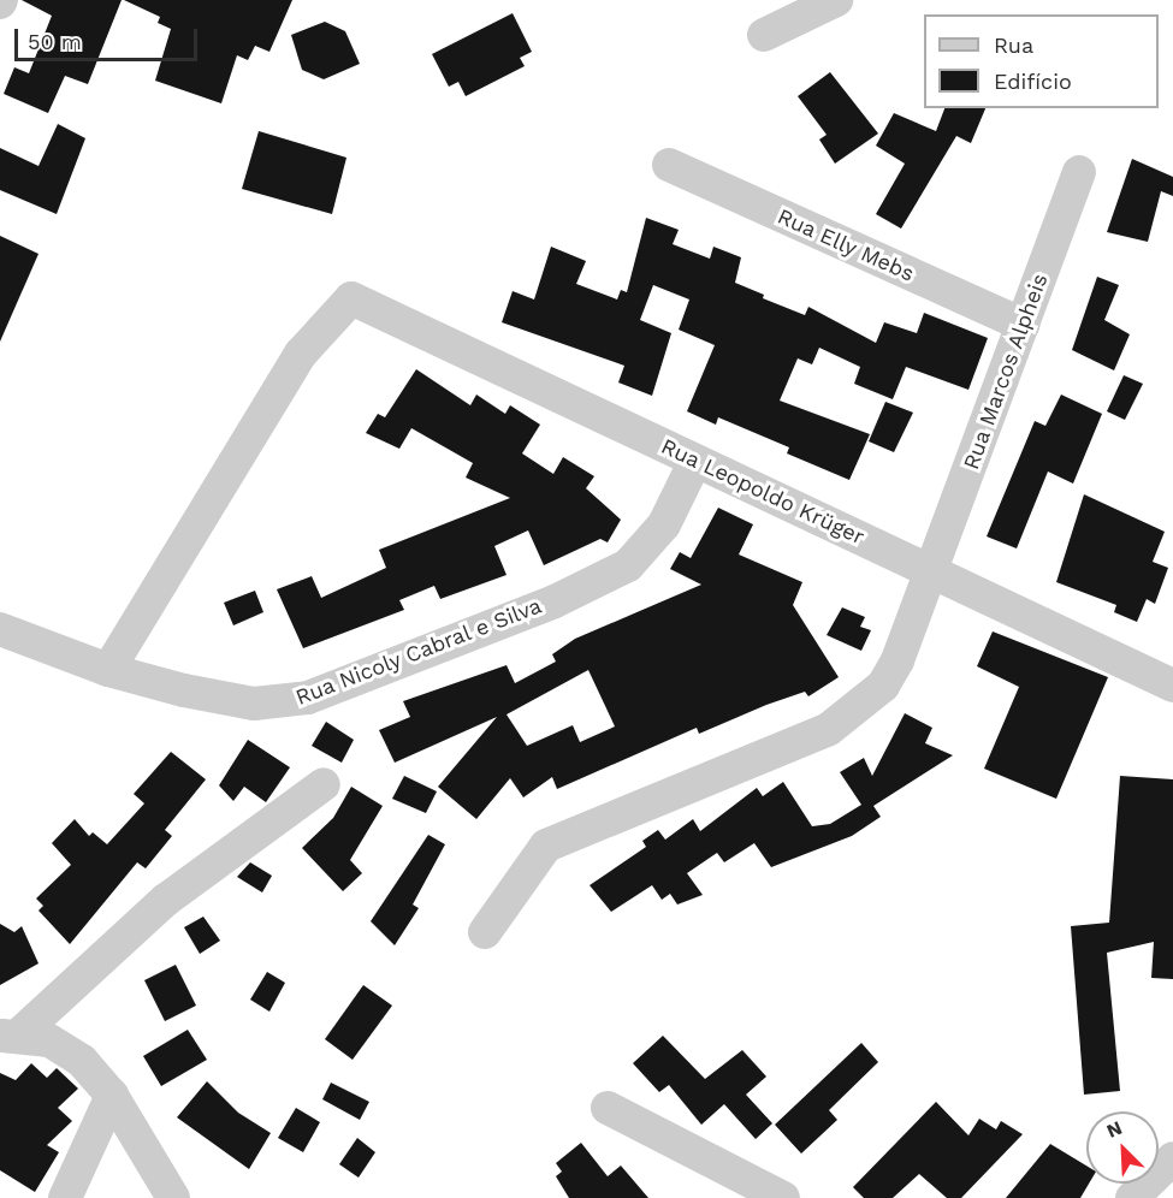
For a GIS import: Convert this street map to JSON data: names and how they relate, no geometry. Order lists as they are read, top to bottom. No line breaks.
{"streets":{"street":["Rua Elly Mebs","Rua Marcos Alpheis","Rua Leopoldo Krüger","Rua Nicoly Cabral e Silva"]},"crossings":[["Rua Elly Mebs","Rua Marcos Alpheis"],["Rua Marcos Alpheis","Rua Leopoldo Krüger"],["Rua Leopoldo Krüger","Rua Nicoly Cabral e Silva"]],"legend":["Rua","Edifício"],"scale_bar":"50 m","north":"top left"}
